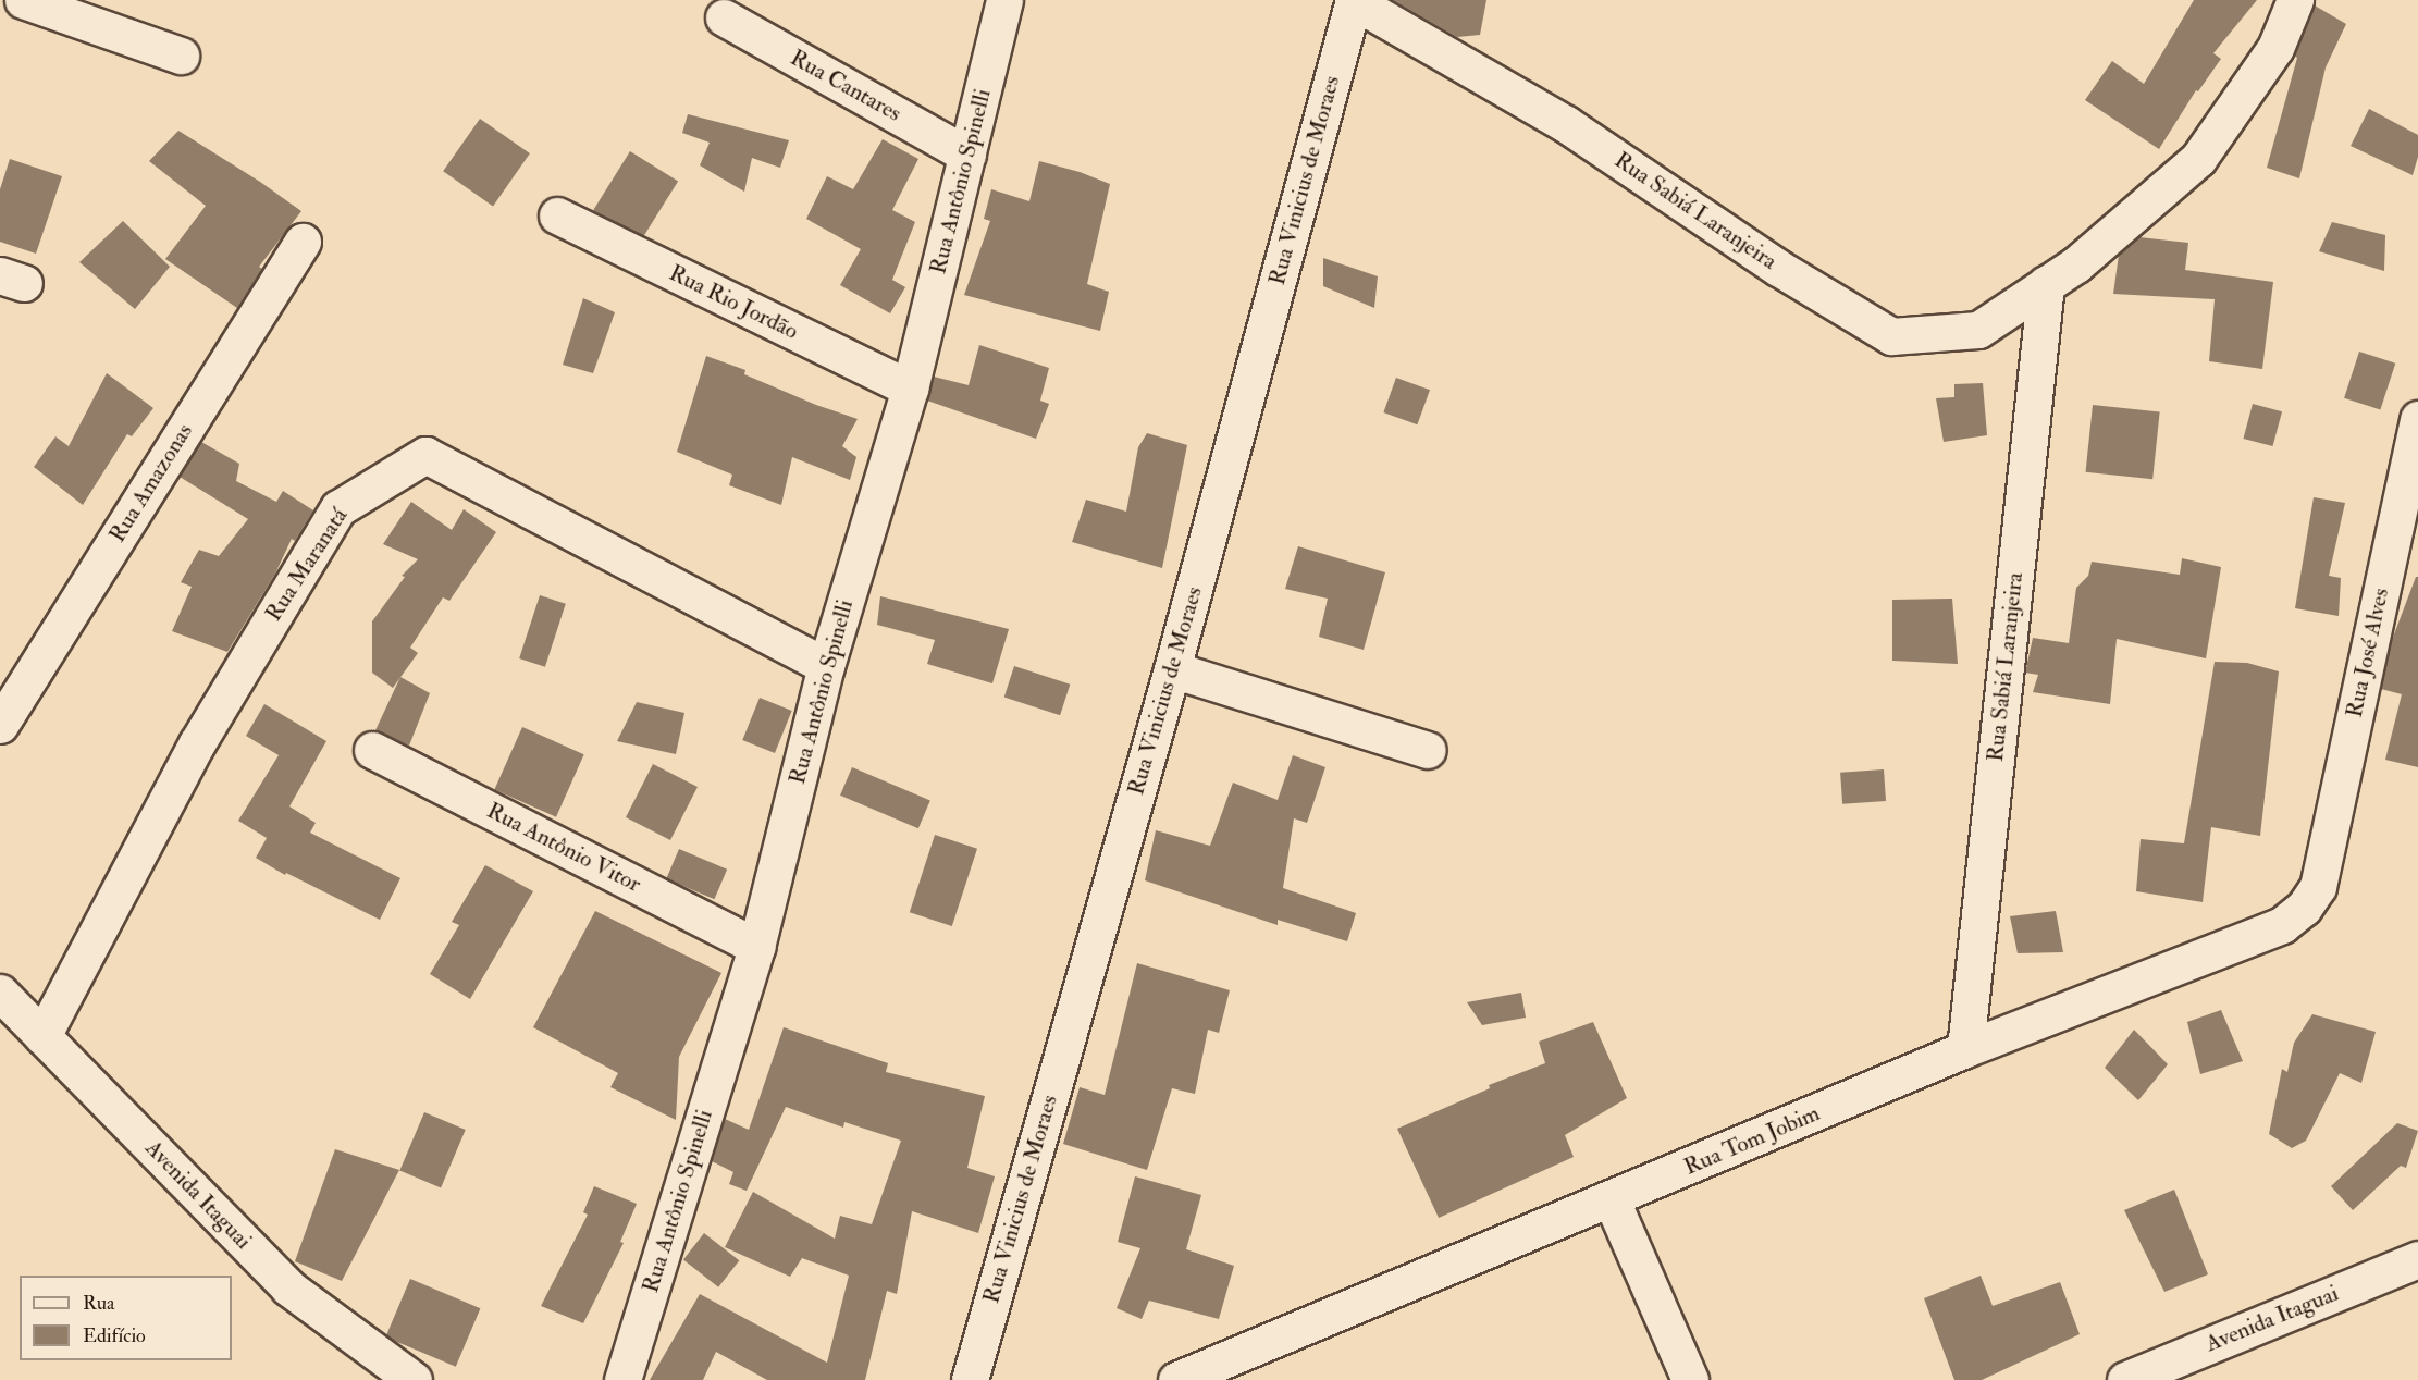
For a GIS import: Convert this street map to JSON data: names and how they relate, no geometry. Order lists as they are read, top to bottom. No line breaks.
{"streets":{"street":["Rua Cantares","Rua Vinicius de Moraes","Rua Antônio Spinelli","Rua Sabiá Laranjeira","Rua Rio Jordão","Rua Amazonas","Rua Maranatá","Rua José Alves","Rua Antônio Vitor","Rua Tom Jobim","Avenida Itaguai"]},"crossings":[["Rua Cantares","Rua Antônio Spinelli"],["Rua Vinicius de Moraes","Rua Sabiá Laranjeira"],["Rua Antônio Spinelli","Rua Rio Jordão"],["Rua Antônio Spinelli","Rua Maranatá"],["Rua Antônio Spinelli","Rua Antônio Vitor"],["Rua Sabiá Laranjeira","Rua Tom Jobim"],["Rua Maranatá","Avenida Itaguai"],["Rua José Alves","Rua Tom Jobim"]],"legend":["Rua","Edifício"]}
